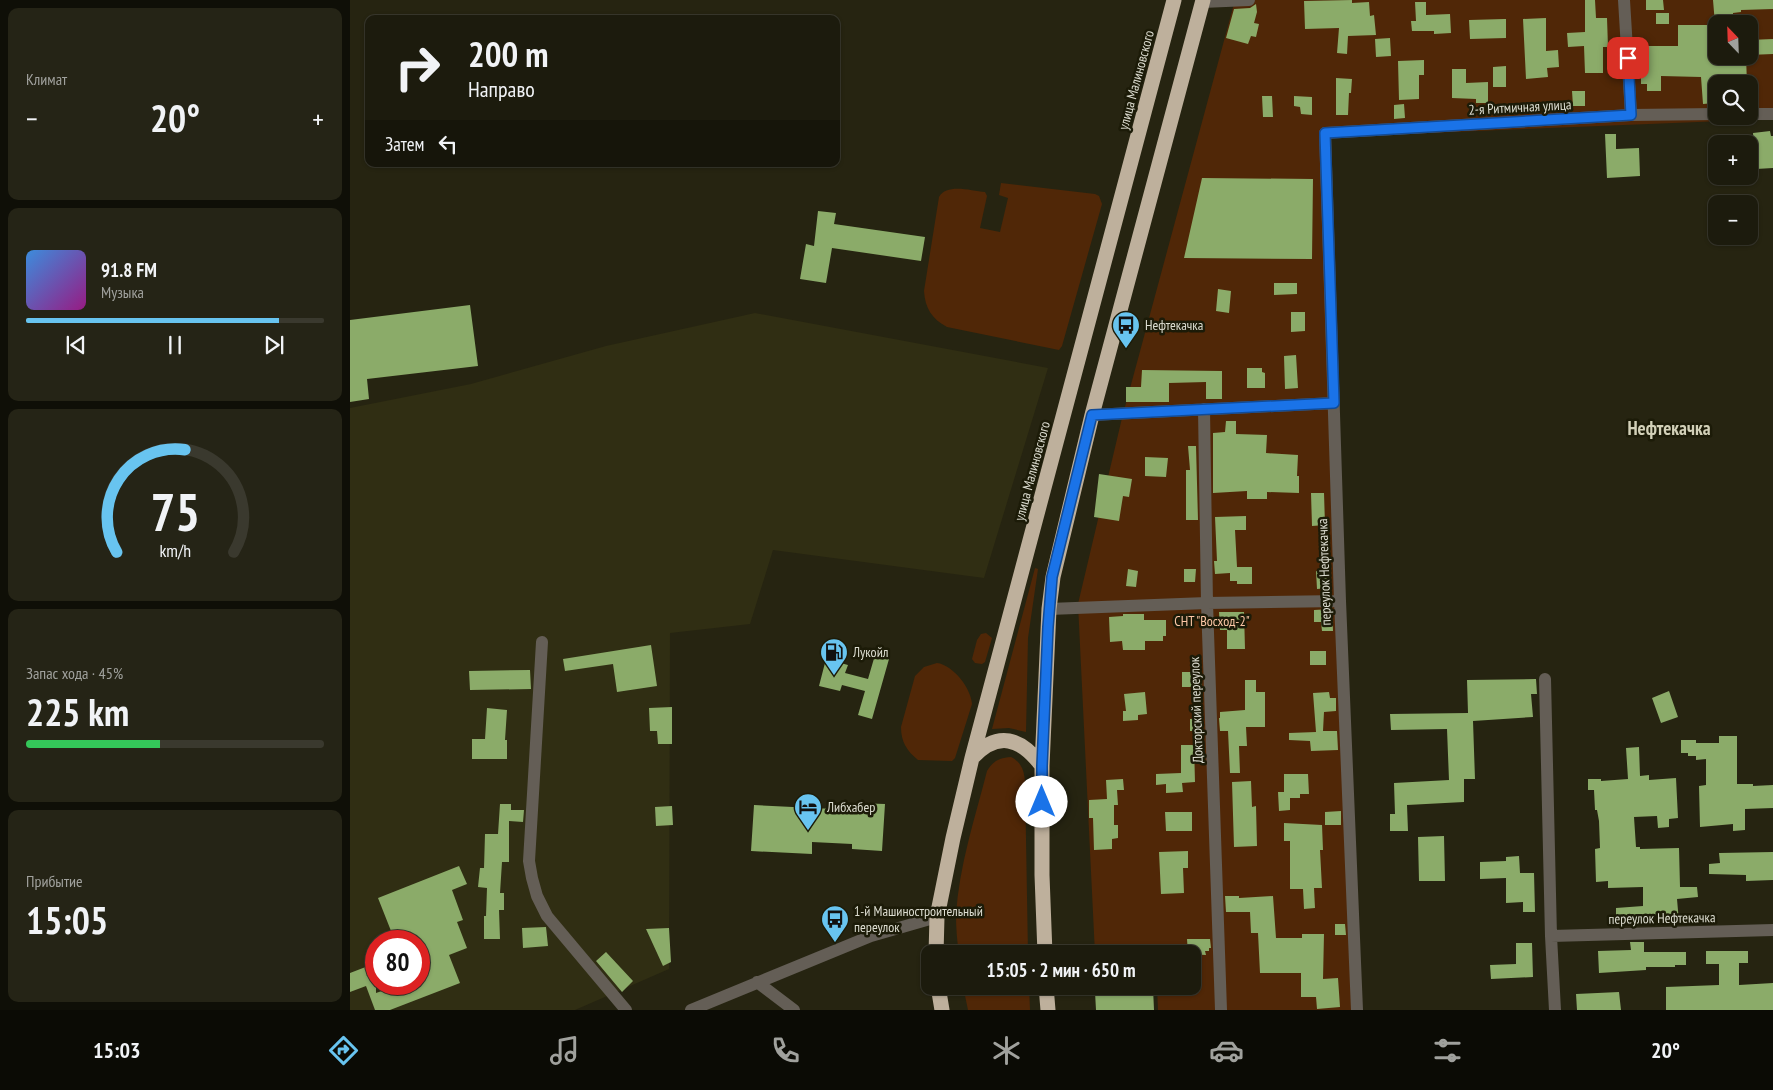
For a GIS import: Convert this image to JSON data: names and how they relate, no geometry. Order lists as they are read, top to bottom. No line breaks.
{"streets":{"highway":["улица Малиновского"],"street":["2-я Ритмичная улица","переулок Нефтекачка","Докторский переулок"]},"crossings":[["2-я Ритмичная улица","переулок Нефтекачка"]],"districts":["Нефтекачка"],"parks":["СНТ \"Восход-2\""],"places":{"bus stop":["Нефтекачка","1-й Машиностроительный переулок"],"fuel station":["Лукойл"],"hotel":["Либхабер"]},"north":"top left","page":{"tile":["Климат",["Запас хода · 45%","225 km"],["Прибытие","15:05"]],"map_buttons":["+","−"],"turn":["200 m","Направо"],"heat":["−","20°","+"],"then":"Затем","song":["91.8 FM","Музыка"],"limit":"80","trip":"15:05 · 2 мин · 650 m","tabs":["15:03","20°"],"gauge":["75","km/h"]}}
